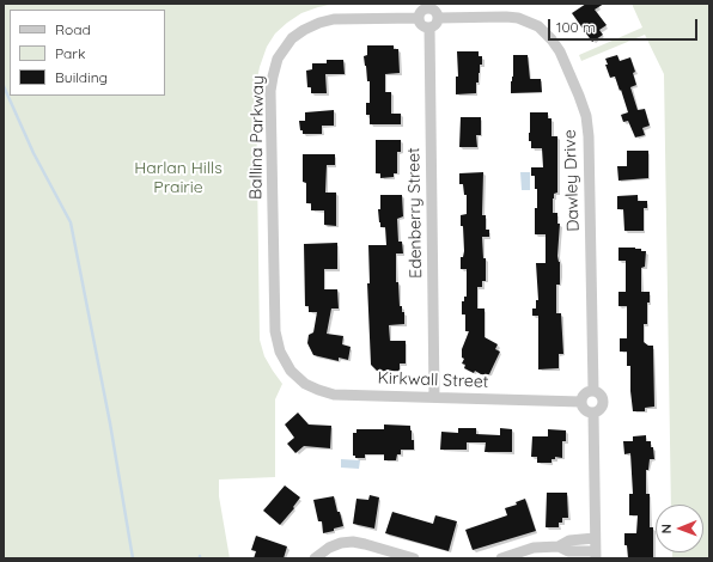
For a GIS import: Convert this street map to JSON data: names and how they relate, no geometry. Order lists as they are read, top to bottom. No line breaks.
{"streets":{"street":["Ballina Parkway","Dawley Drive","Edenberry Street","Kirkwall Street"]},"crossings":[["Ballina Parkway","Dawley Drive"],["Ballina Parkway","Edenberry Street"],["Ballina Parkway","Kirkwall Street"],["Dawley Drive","Edenberry Street"],["Dawley Drive","Kirkwall Street"],["Edenberry Street","Kirkwall Street"]],"parks":["Harlan Hills Prairie"],"legend":["Road","Park","Building"],"scale_bar":"100 m","north":"left"}
